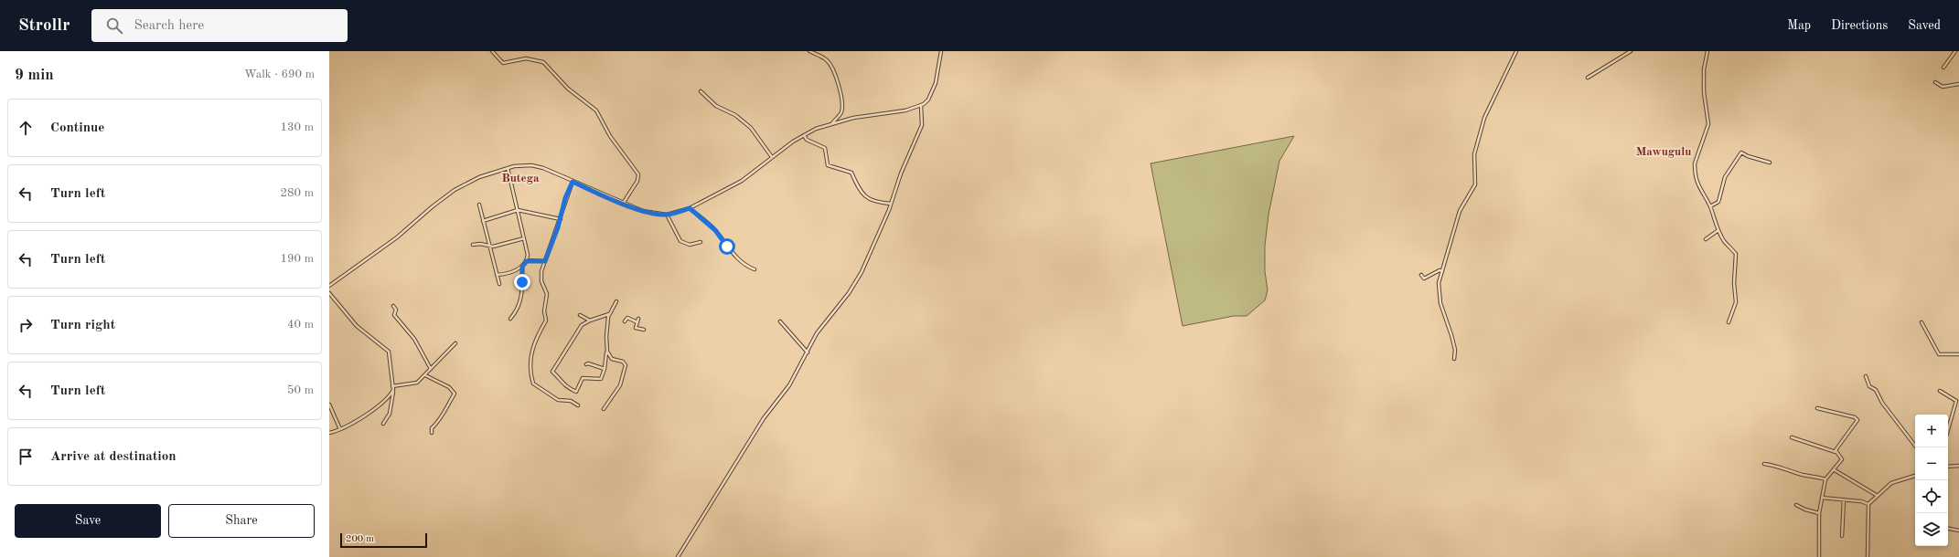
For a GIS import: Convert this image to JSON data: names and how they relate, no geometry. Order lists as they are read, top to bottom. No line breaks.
{"districts":["Mawugulu","Butega"],"scale_bar":"200 m","page":{"header":"Strollr","search":"Search here","nav":["Map","Directions","Saved"],"heading":["9 min","Walk · 690 m"],"list":[["Continue","130 m"],["Turn left","280 m"],["Turn left","190 m"],["Turn right","40 m"],["Turn left","50 m"],"Arrive at destination"],"map_buttons":["+","−"],"buttons":["Save","Share"],"scale":"200 m"}}
